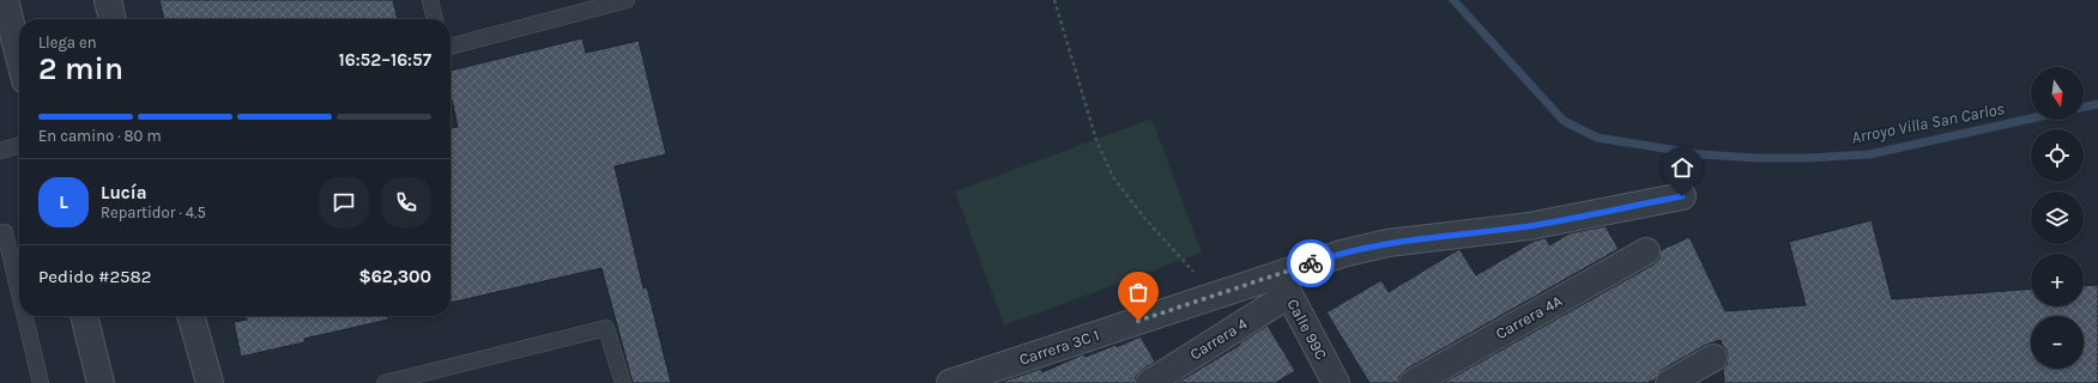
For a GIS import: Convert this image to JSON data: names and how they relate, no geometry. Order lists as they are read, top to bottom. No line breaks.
{"streets":{"street":["Carrera 4A","Calle 99C","Carrera 4","Carrera 3C 1"]},"crossings":[["Calle 99C","Carrera 4"],["Calle 99C","Carrera 3C 1"],["Carrera 4","Carrera 3C 1"]],"water":["Arroyo Villa San Carlos"],"north":"bottom","page":{"heading":["2 min","Llega en","16:52–16:57"],"panel":["Lucía","Repartidor · 4.5","Pedido #2582","$62,300"],"map_buttons":["+","−"],"bar":"En camino · 80 m","round":"L"}}
